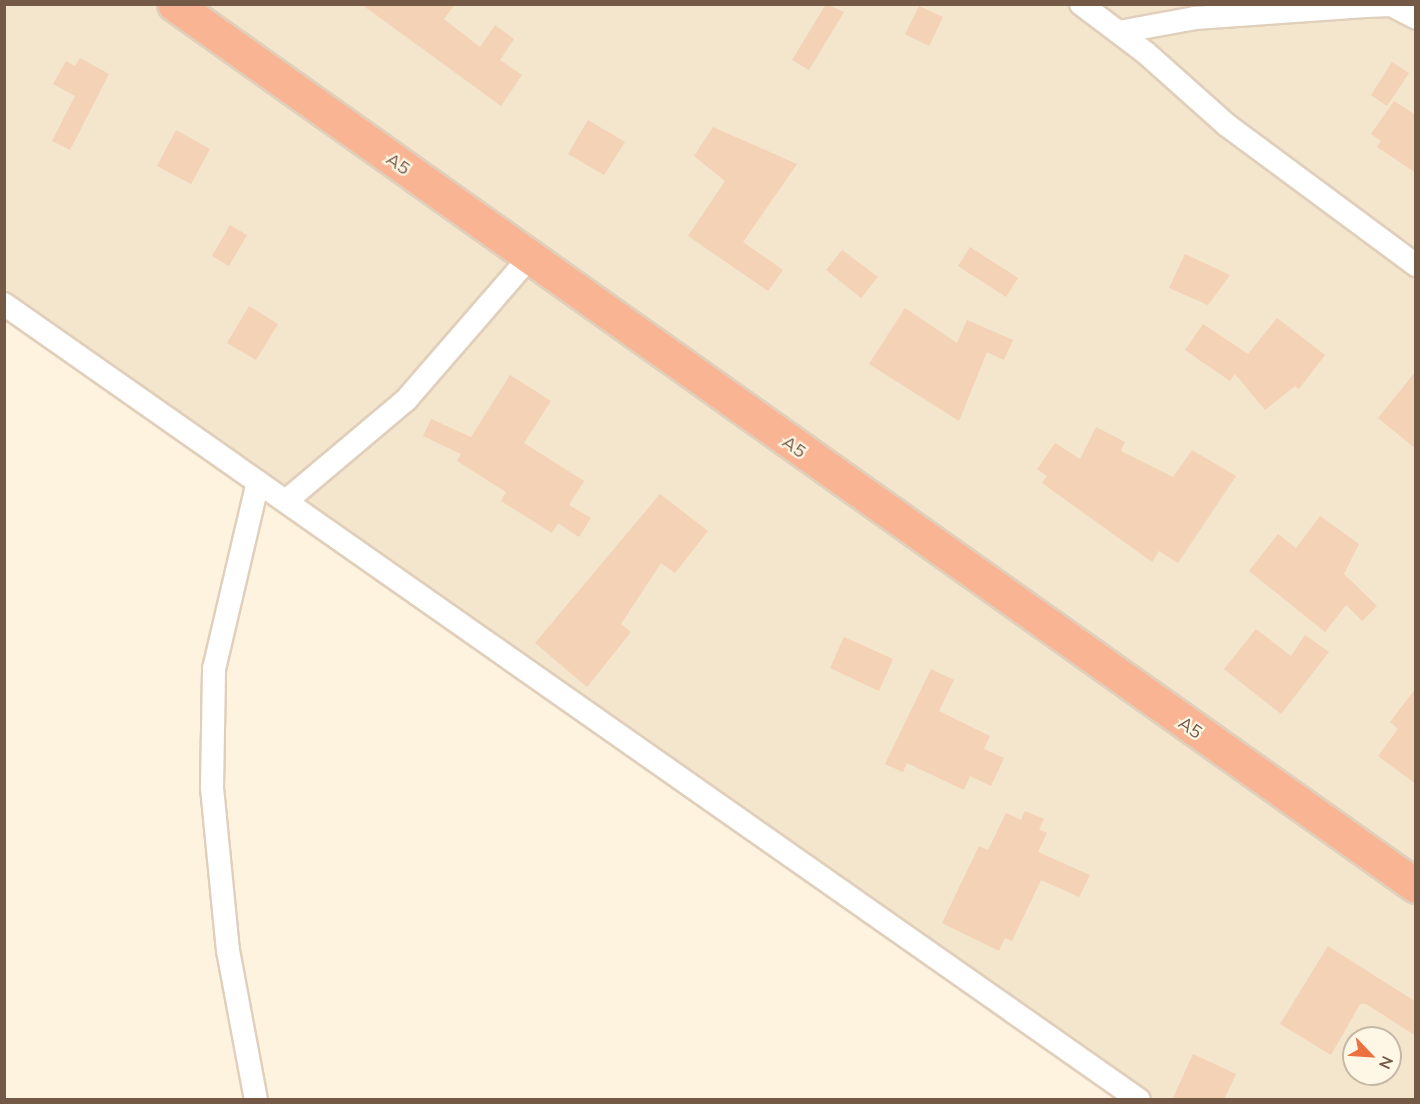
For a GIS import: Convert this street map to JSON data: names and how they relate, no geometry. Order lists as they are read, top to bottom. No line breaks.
{"streets":{"highway":["A5"]},"north":"bottom right"}
